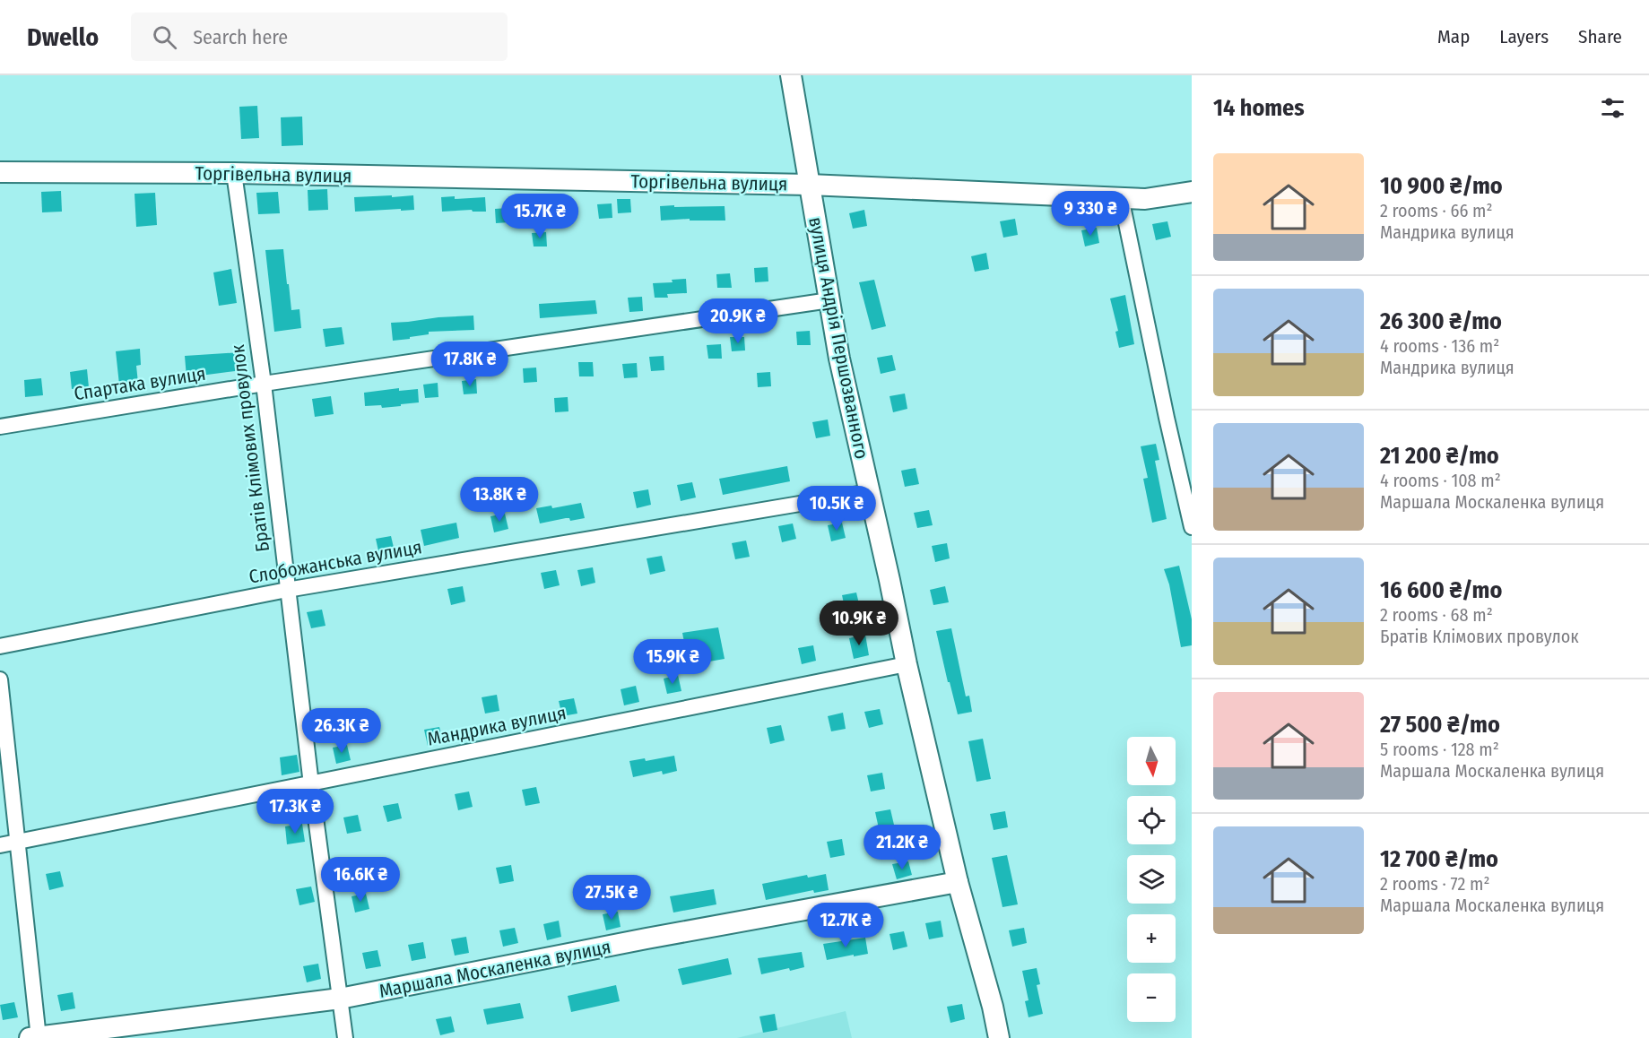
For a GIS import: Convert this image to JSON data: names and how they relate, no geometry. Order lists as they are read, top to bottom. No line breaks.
{"streets":{"street":["Торгівельна вулиця","вулиця Андрія Першозванного","Спартака вулиця","Братів Клімових провулок","Слобожанська вулиця","Мандрика вулиця","Маршала Москаленка вулиця"]},"crossings":[["Торгівельна вулиця","вулиця Андрія Першозванного"],["Торгівельна вулиця","Братів Клімових провулок"],["вулиця Андрія Першозванного","Спартака вулиця"],["вулиця Андрія Першозванного","Слобожанська вулиця"],["вулиця Андрія Першозванного","Мандрика вулиця"],["вулиця Андрія Першозванного","Маршала Москаленка вулиця"],["Спартака вулиця","Братів Клімових провулок"],["Братів Клімових провулок","Слобожанська вулиця"],["Братів Клімових провулок","Мандрика вулиця"],["Братів Клімових провулок","Маршала Москаленка вулиця"]],"north":"bottom","page":{"header":"Dwello","search":"Search here","nav":["Map","Layers","Share"],"heading":"14 homes","list":[{"name":"10 900 ₴/mo","note":"2 rooms · 66 m² · Мандрика вулиця"},{"name":"26 300 ₴/mo","note":"4 rooms · 136 m² · Мандрика вулиця"},{"name":"21 200 ₴/mo","note":"4 rooms · 108 m² · Маршала Москаленка вулиця"},{"name":"16 600 ₴/mo","note":"2 rooms · 68 m² · Братів Клімових провулок"},{"name":"27 500 ₴/mo","note":"5 rooms · 128 m² · Маршала Москаленка вулиця"},{"name":"12 700 ₴/mo","note":"2 rooms · 72 m² · Маршала Москаленка вулиця"}],"price":["9 330 ₴","15.7K ₴","20.9K ₴","17.8K ₴","13.8K ₴","10.5K ₴","10.9K ₴","15.9K ₴","26.3K ₴","17.3K ₴","21.2K ₴","16.6K ₴","27.5K ₴","12.7K ₴"],"map_buttons":["+","−"]}}
